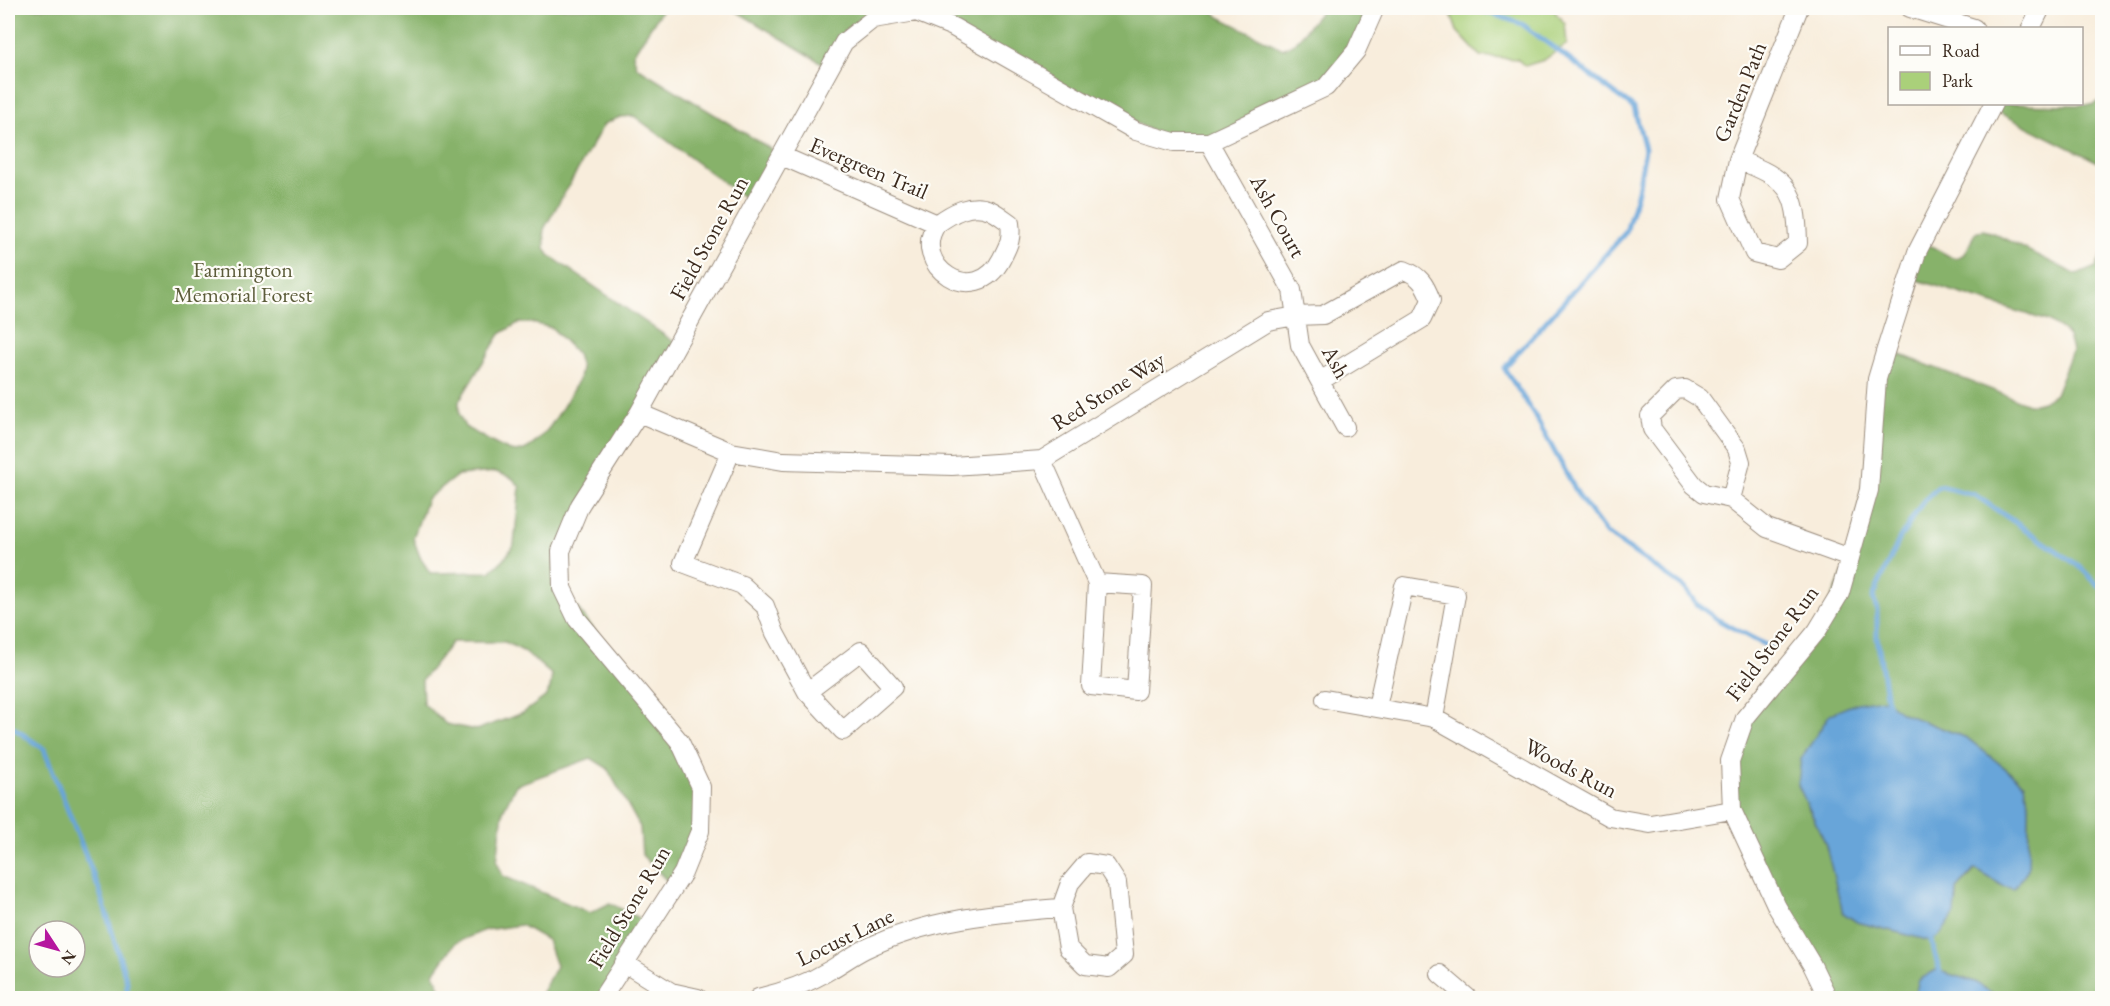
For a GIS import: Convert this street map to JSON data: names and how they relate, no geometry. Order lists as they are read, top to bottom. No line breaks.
{"streets":{"street":["Garden Path","Evergreen Trail","Ash Court","Field Stone Run","Ash","Red Stone Way","Woods Run","Locust Lane"]},"crossings":[["Evergreen Trail","Field Stone Run"],["Ash Court","Field Stone Run"],["Ash Court","Ash"],["Ash Court","Red Stone Way"],["Field Stone Run","Red Stone Way"],["Field Stone Run","Woods Run"],["Ash","Red Stone Way"]],"parks":["Farmington Memorial Forest"],"legend":["Road","Park"],"north":"bottom right"}
